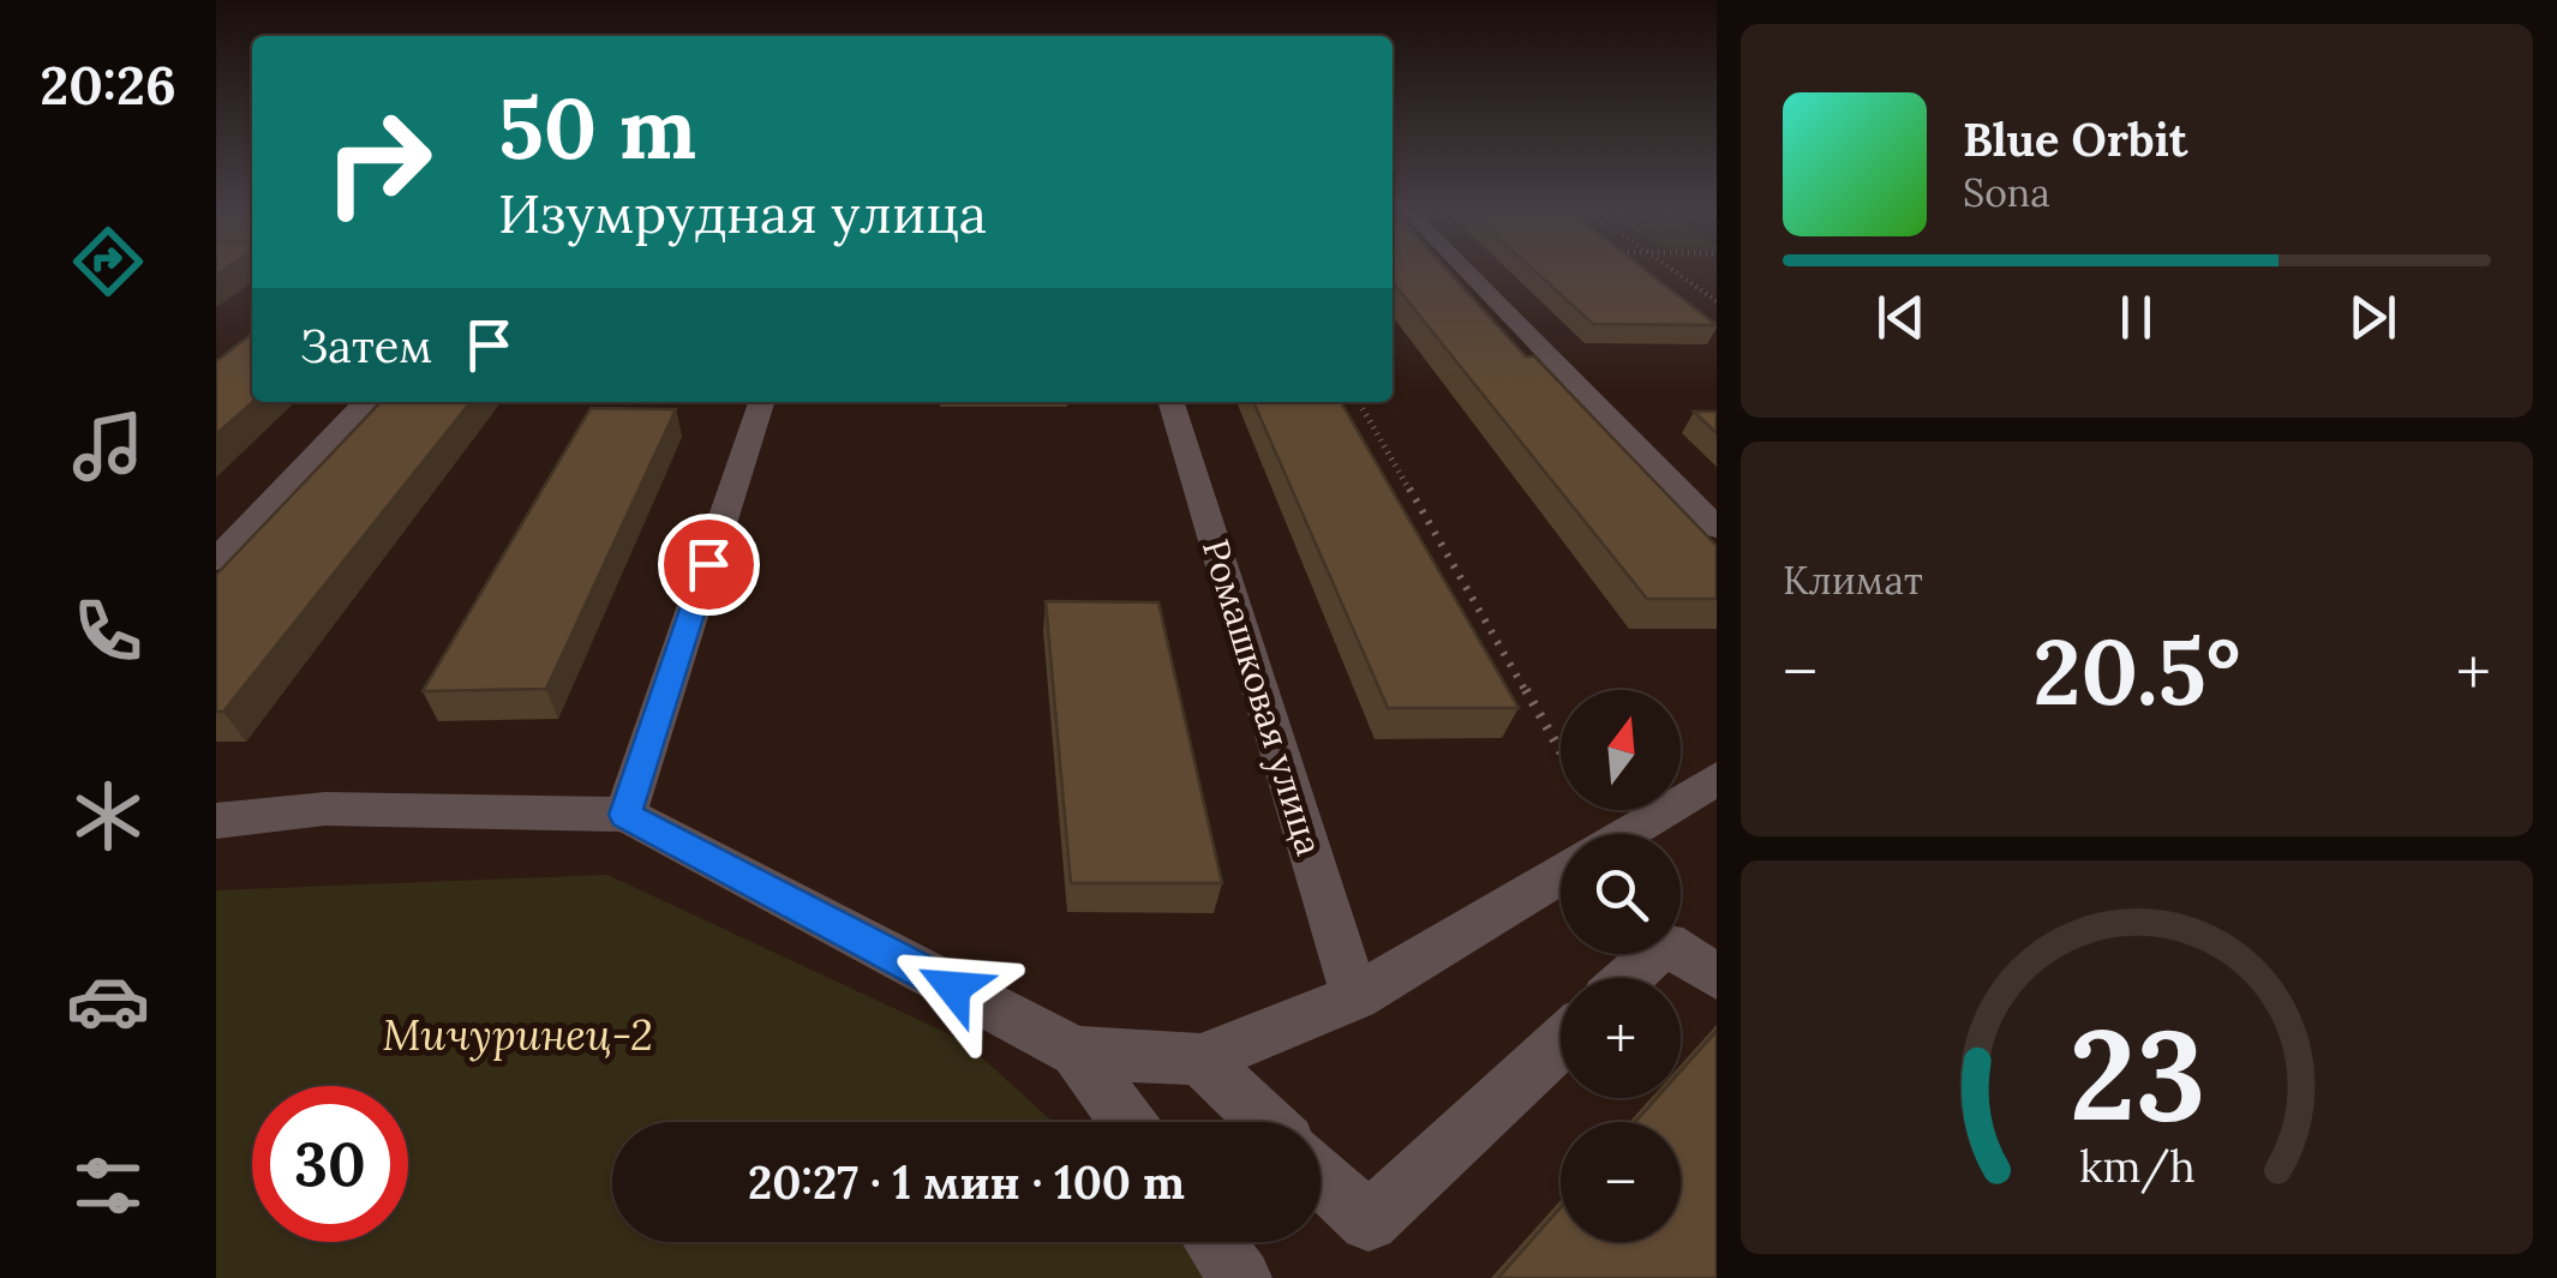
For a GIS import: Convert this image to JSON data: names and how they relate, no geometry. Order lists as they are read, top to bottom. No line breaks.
{"streets":{"street":["Ромашковая улица"]},"parks":["Мичуринец-2"],"north":"top","page":{"tabs":"20:26","turn":["50 m","Изумрудная улица"],"song":["Blue Orbit","Sona"],"then":"Затем","tile":"Климат","heat":["−","20.5°","+"],"map_buttons":["+","−"],"limit":"30","trip":"20:27 · 1 мин · 100 m","gauge":["23","km/h"]}}
